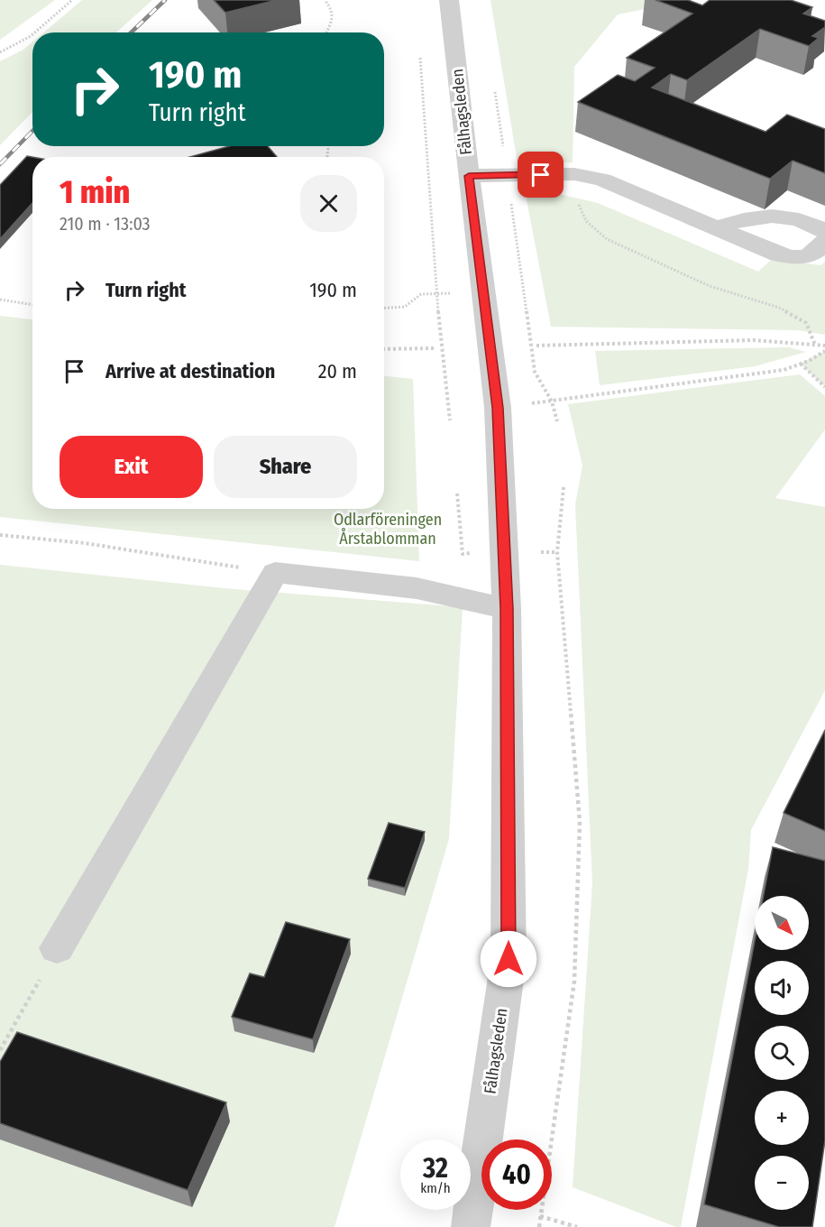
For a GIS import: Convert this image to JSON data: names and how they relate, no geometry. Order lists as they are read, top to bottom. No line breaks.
{"streets":{"street":["Fålhagsleden"]},"parks":["Odlarföreningen Årstablomman"],"north":"bottom right","page":{"turn":["190 m","Turn right"],"heading":["1 min","210 m · 13:03"],"list":[{"name":"Turn right","value":"190 m"},{"name":"Arrive at destination","value":"20 m"}],"buttons":["Exit","Share"],"map_buttons":["+","−"],"speed":"32 km/h","limit":"40"}}
